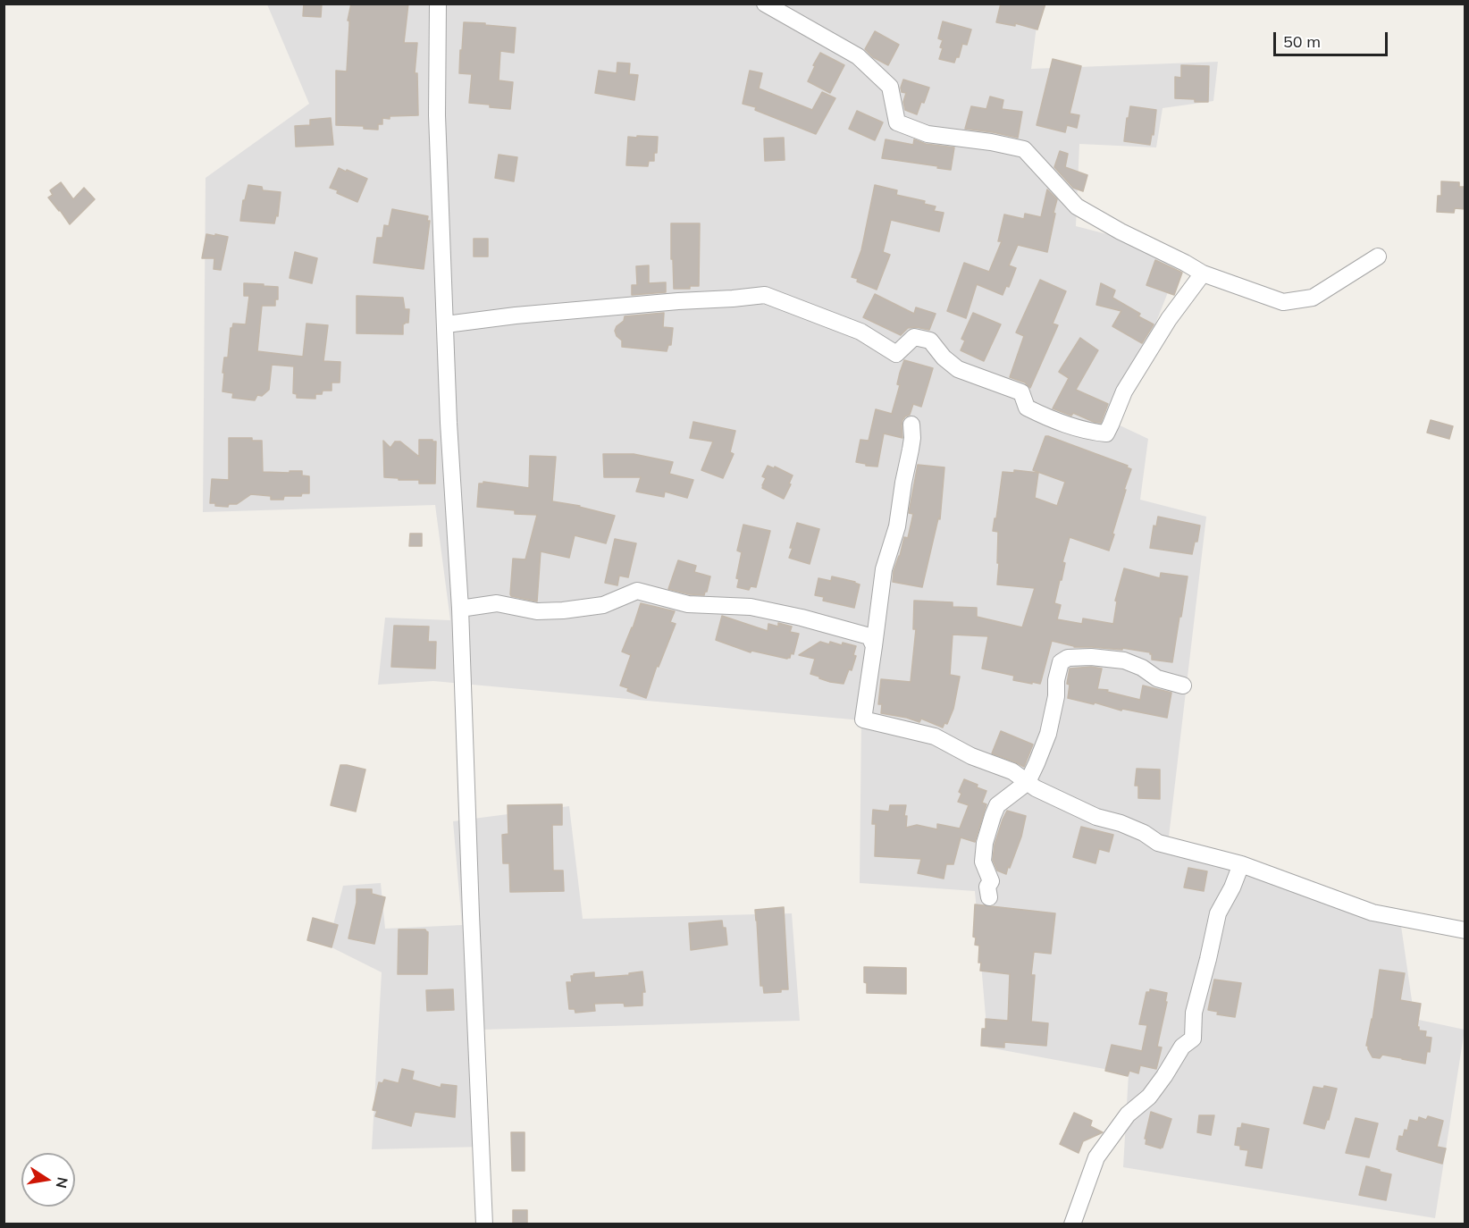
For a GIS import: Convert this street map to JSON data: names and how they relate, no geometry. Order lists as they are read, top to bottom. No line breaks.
{"scale_bar":"50 m","north":"right"}
